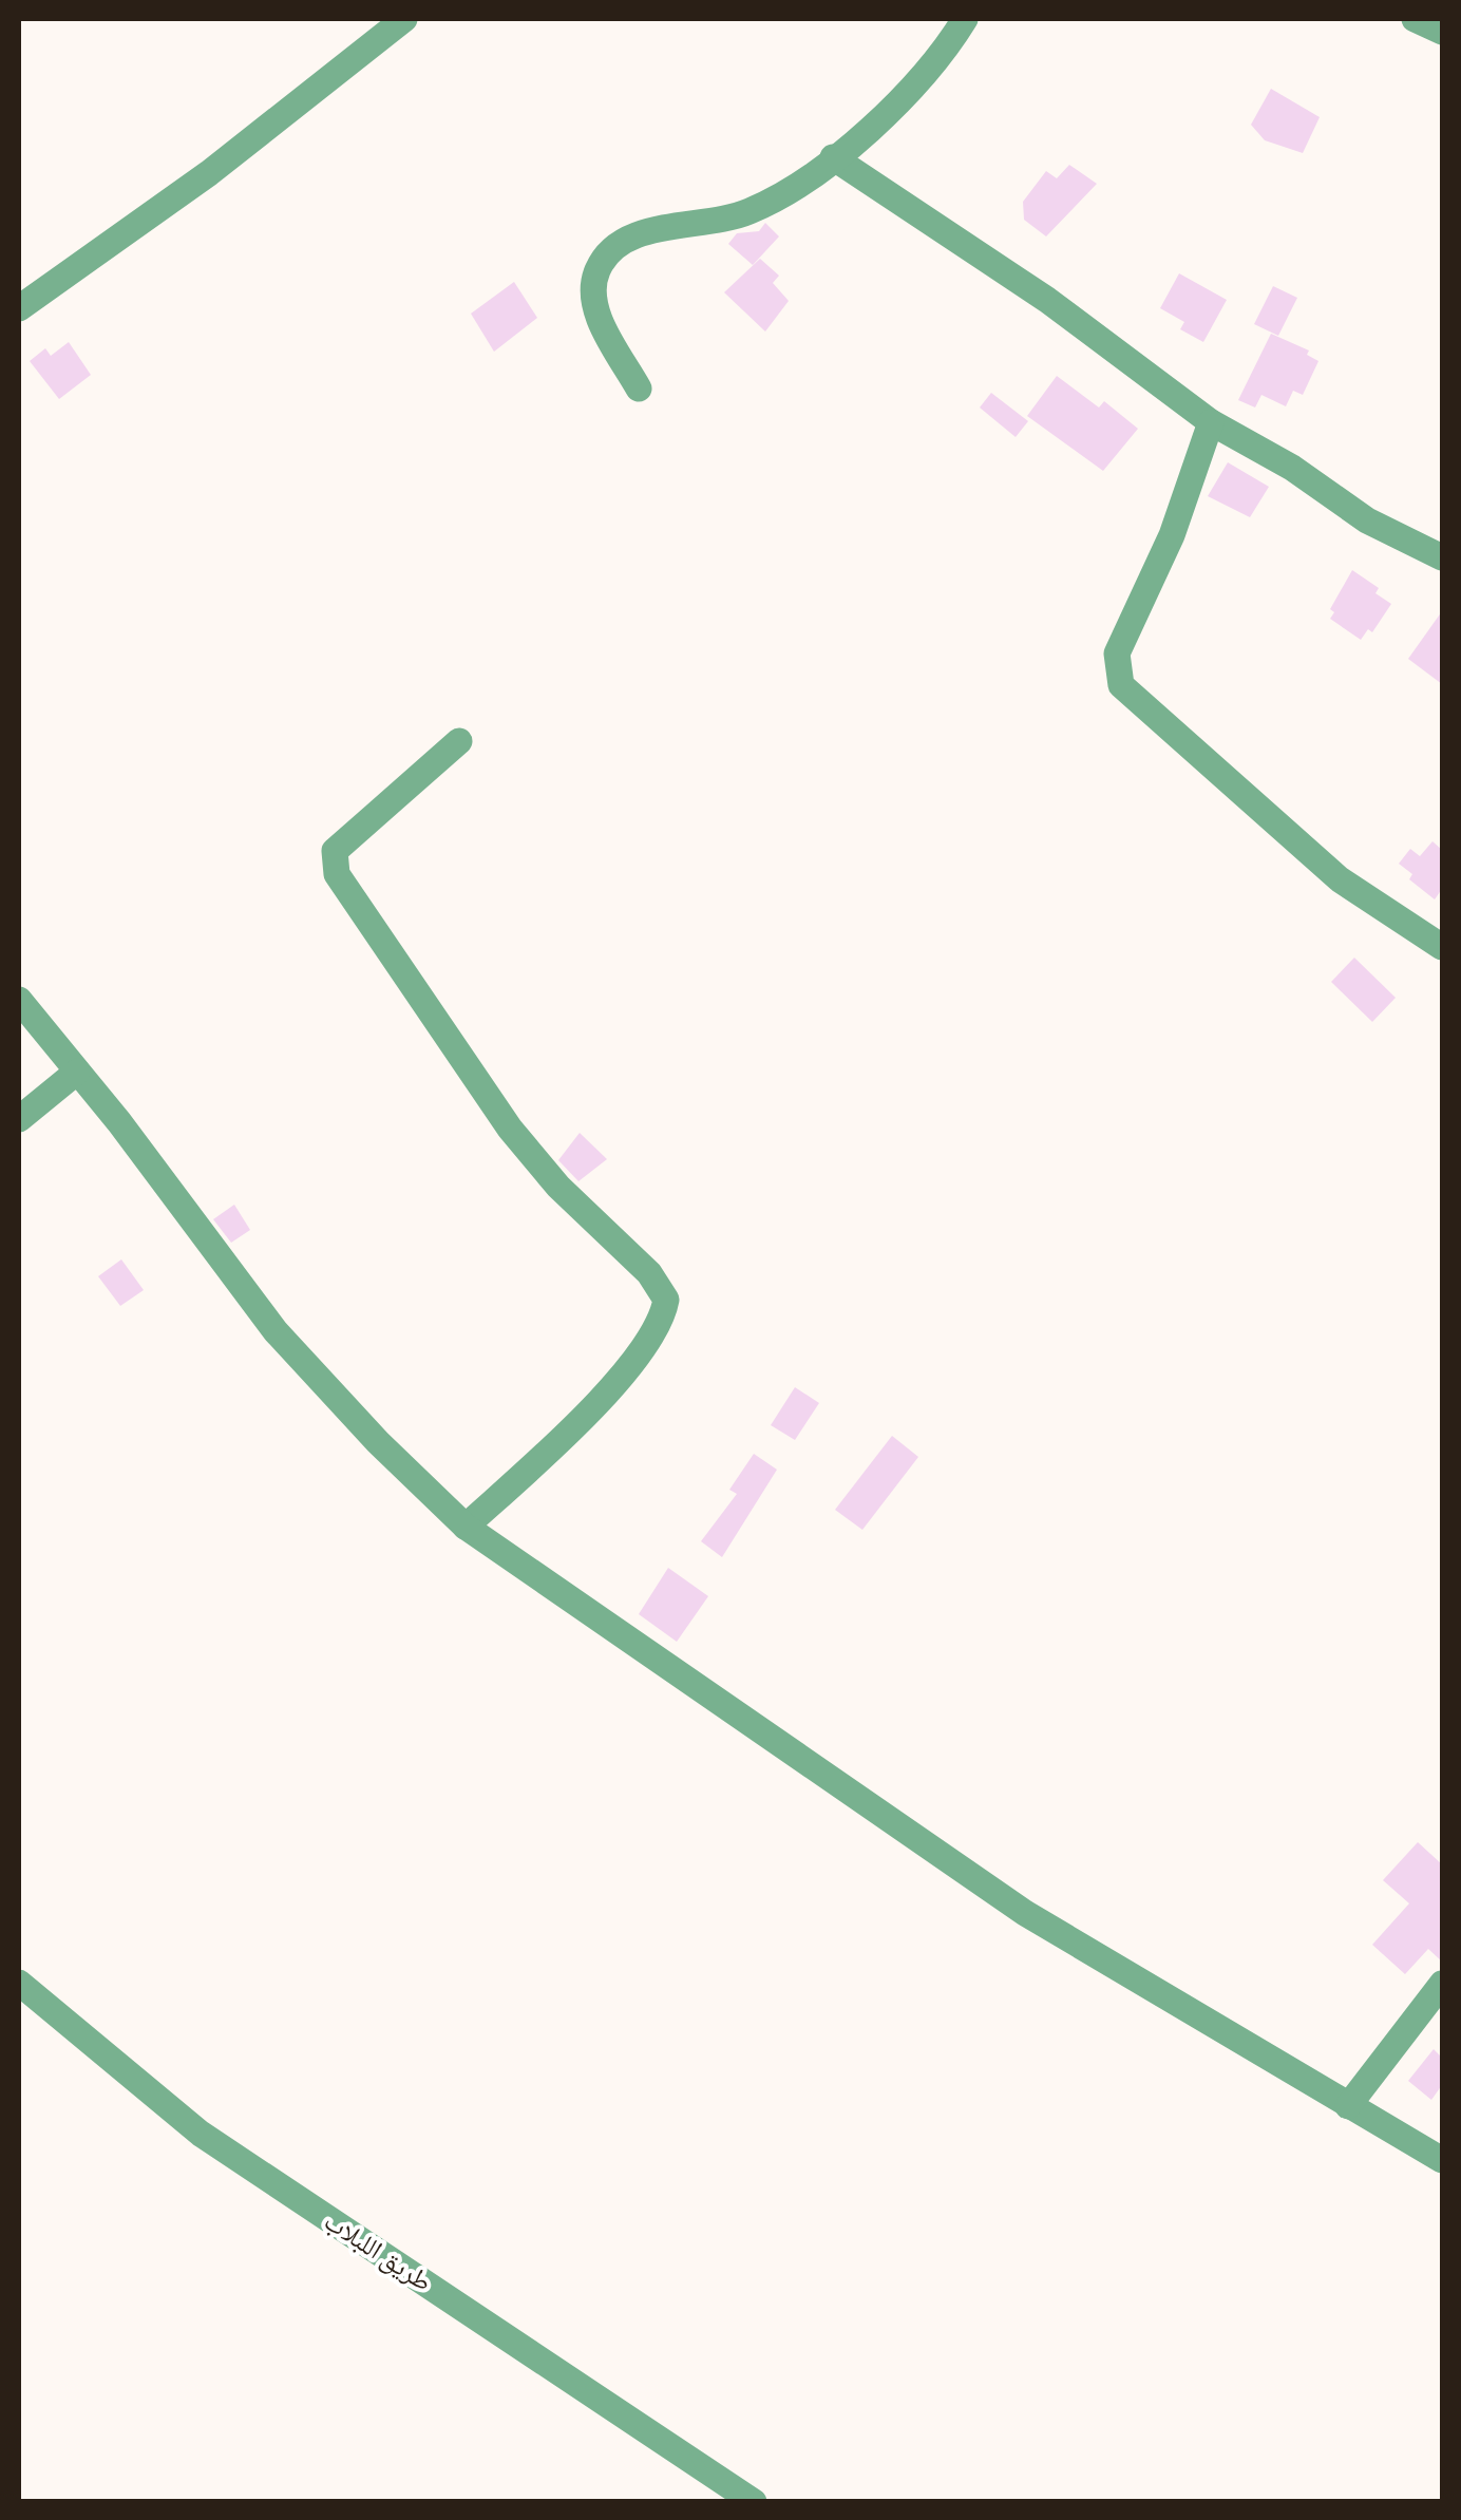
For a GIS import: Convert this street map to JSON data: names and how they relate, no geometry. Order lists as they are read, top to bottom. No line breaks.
{"streets":{"street":["طريق اللبلاب"]}}
